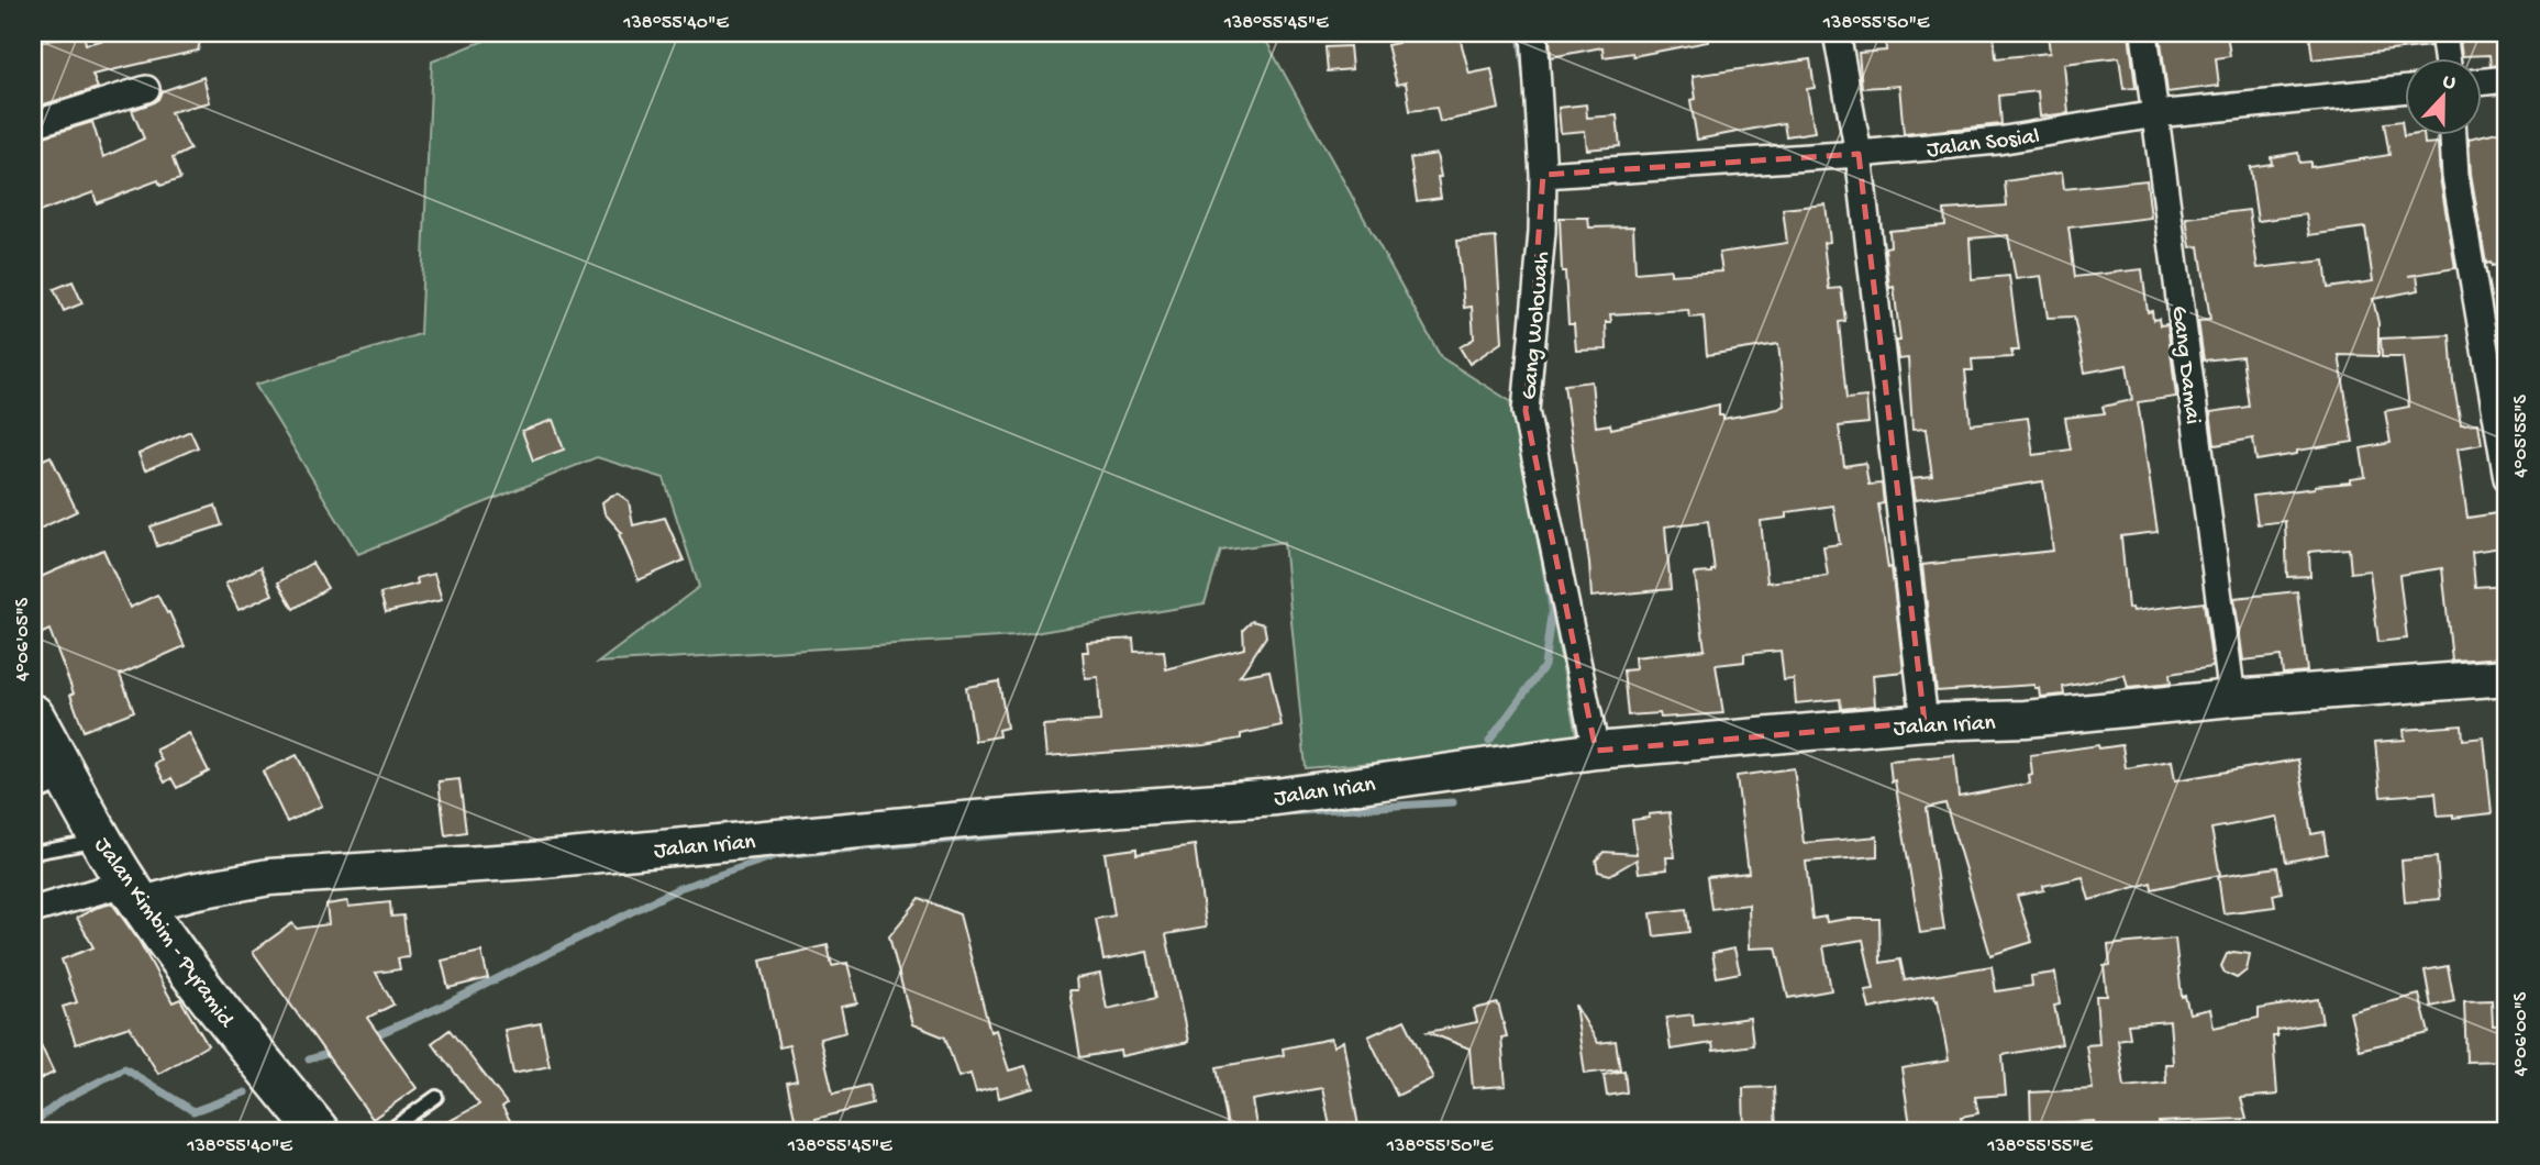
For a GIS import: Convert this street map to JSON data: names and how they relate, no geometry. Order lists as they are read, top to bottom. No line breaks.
{"streets":{"highway":["Jalan Kimbim - Pyramid"],"main road":["Jalan Irian"],"street":["Jalan Sosial","Gang Wolowah","Gang Damai"]},"crossings":[["Jalan Sosial","Gang Wolowah"],["Jalan Sosial","Gang Damai"],["Gang Wolowah","Jalan Irian"],["Gang Damai","Jalan Irian"],["Jalan Irian","Jalan Kimbim - Pyramid"]],"north":"top","coordinates":["138°55'40\"E","138°55'45\"E","138°55'50\"E","4°05'55\"S","4°06'05\"S","4°06'00\"S","138°55'55\"E"]}
